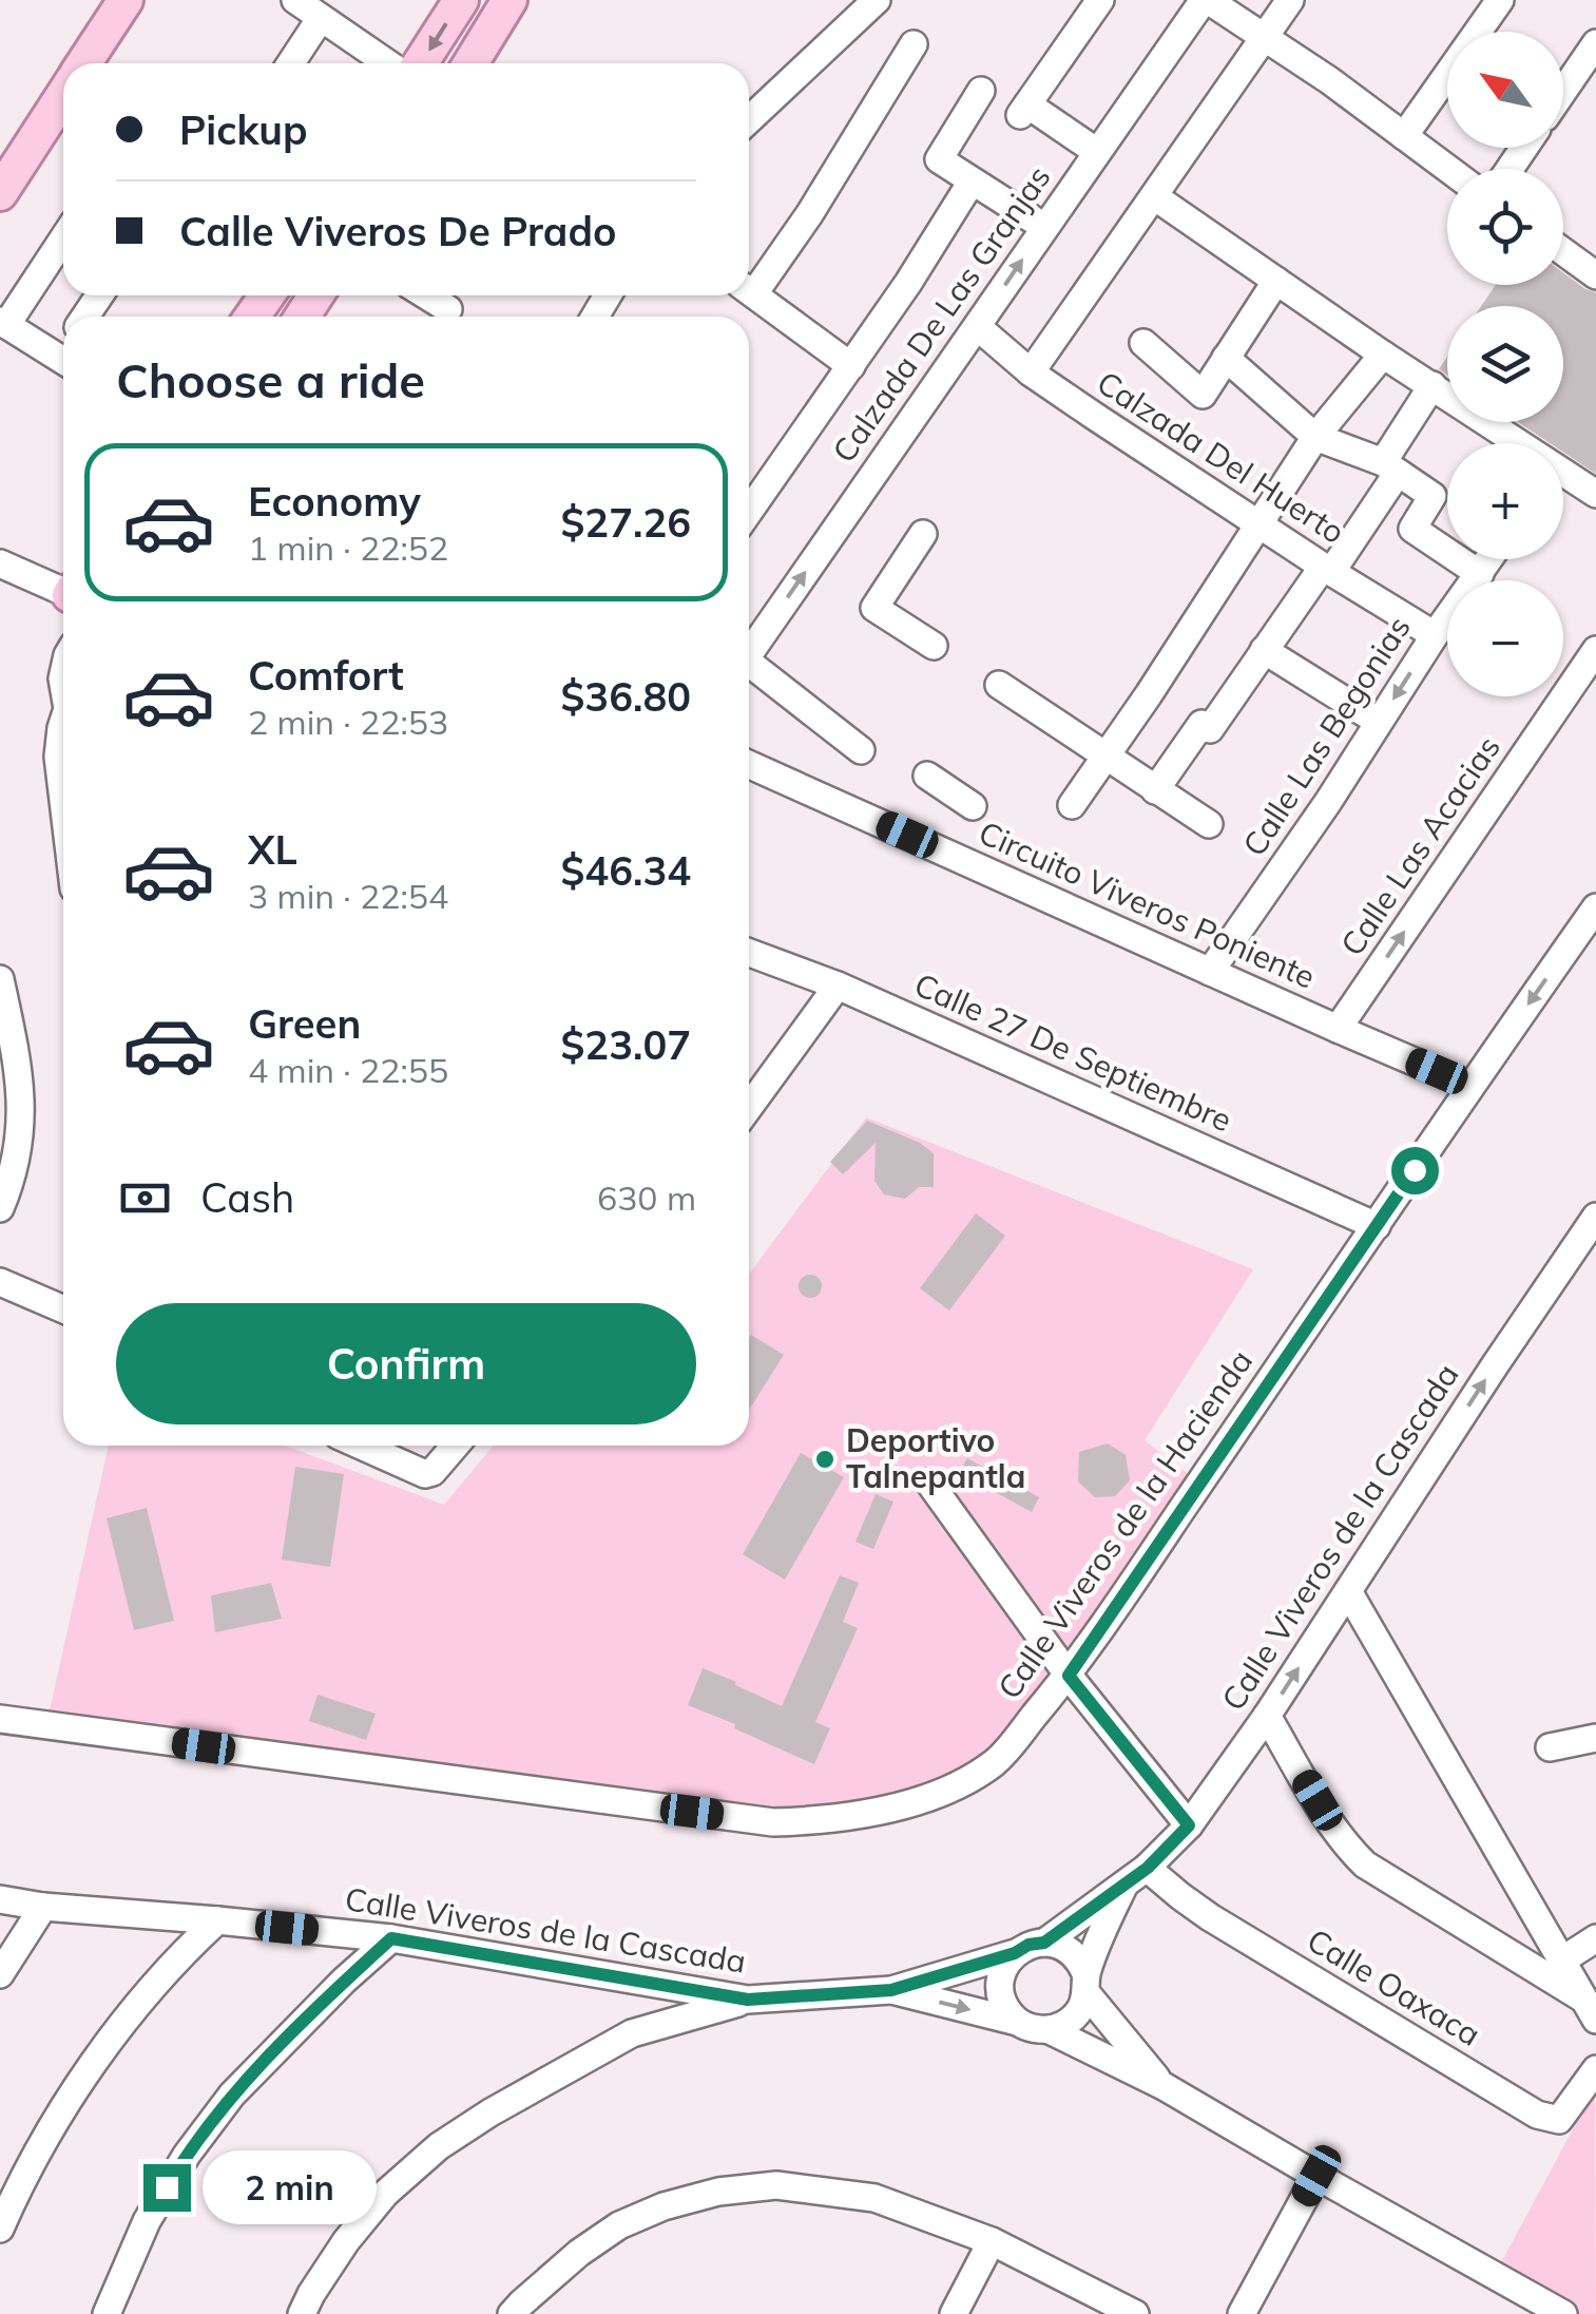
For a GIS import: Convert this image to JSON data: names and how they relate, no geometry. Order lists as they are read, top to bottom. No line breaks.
{"streets":{"street":["Calzada De Las Granjas","Calzada Del Huerto","Calle Las Begonias","Calle Las Acacias","Circuito Viveros Poniente","Calle 27 De Septiembre","Calle Viveros de la Hacienda","Calle Viveros de la Cascada","Calle Oaxaca"]},"crossings":[["Calzada De Las Granjas","Calzada Del Huerto"],["Calzada Del Huerto","Calle Las Begonias"],["Calle Las Begonias","Circuito Viveros Poniente"],["Calle Las Acacias","Circuito Viveros Poniente"],["Circuito Viveros Poniente","Calle Viveros de la Hacienda"],["Calle 27 De Septiembre","Calle Viveros de la Hacienda"],["Calle Viveros de la Cascada","Calle Oaxaca"]],"one_way":["Calle Las Acacias"],"places":["Deportivo Talnepantla"],"north":"top left","page":{"map_buttons":["+","−"],"banner":["Pickup","Calle Viveros De Prado"],"heading":"Choose a ride","list":[{"name":"Economy","note":"1 min · 22:52","value":"$27.26"},{"name":"Comfort","note":"2 min · 22:53","value":"$36.80"},{"name":"XL","note":"3 min · 22:54","value":"$46.34"},{"name":"Green","note":"4 min · 22:55","value":"$23.07"}],"pay":["Cash","630 m"],"buttons":"Confirm","bubble":"2 min"}}
